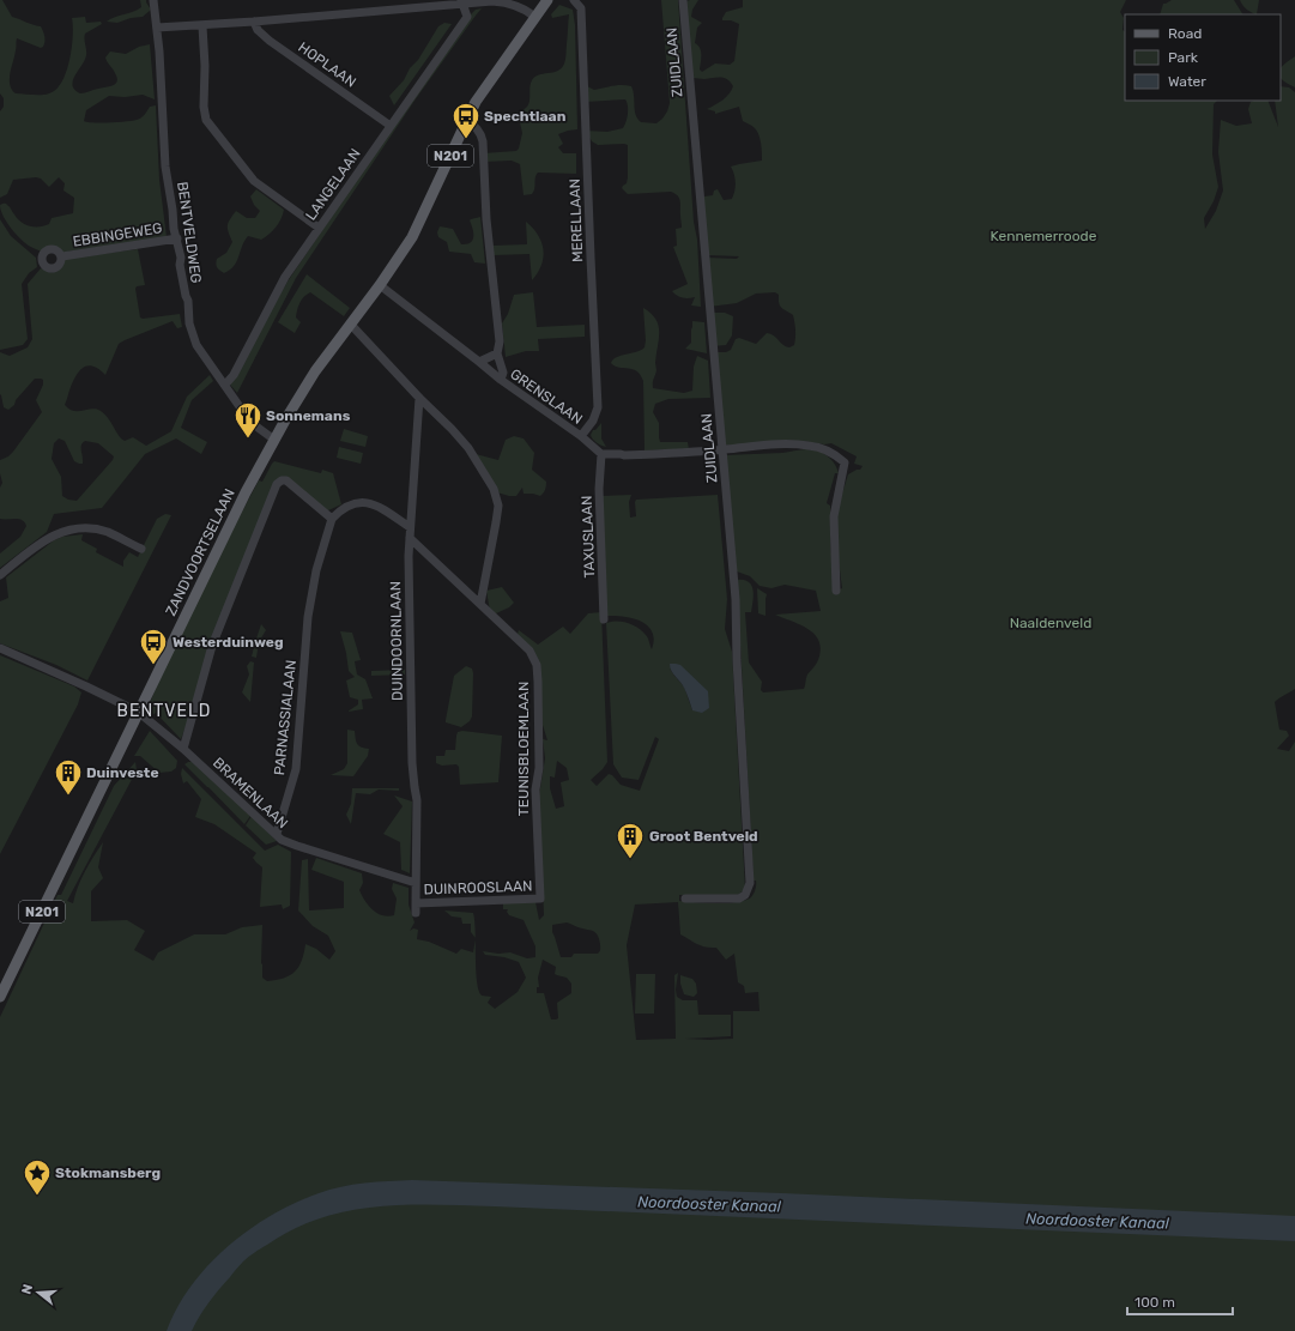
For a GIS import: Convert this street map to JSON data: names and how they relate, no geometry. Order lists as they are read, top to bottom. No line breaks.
{"streets":{"main road":["N201","ZANDVOORTSELAAN"],"street":["ZUIDLAAN","HOPLAAN","LANGELAAN","MERELLAAN","BENTVELDWEG","EBBINGEWEG","GRENSLAAN","TAXUSLAAN","DUINDOORNLAAN","PARNASSIALAAN","TEUNISBLOEMLAAN","BRAMENLAAN","DUINROOSLAAN"]},"crossings":[["HOPLAAN","LANGELAAN"],["N201","GRENSLAAN"],["N201","ZANDVOORTSELAAN"],["LANGELAAN","BENTVELDWEG"],["MERELLAAN","GRENSLAAN"],["BENTVELDWEG","EBBINGEWEG"],["BENTVELDWEG","ZANDVOORTSELAAN"],["GRENSLAAN","TAXUSLAAN"],["GRENSLAAN","ZANDVOORTSELAAN"],["ZANDVOORTSELAAN","BRAMENLAAN"],["DUINDOORNLAAN","TEUNISBLOEMLAAN"],["DUINDOORNLAAN","BRAMENLAAN"],["DUINDOORNLAAN","DUINROOSLAAN"],["PARNASSIALAAN","BRAMENLAAN"],["TEUNISBLOEMLAAN","DUINROOSLAAN"],["BRAMENLAAN","DUINROOSLAAN"]],"districts":["BENTVELD"],"water":["Noordooster Kanaal"],"parks":["Kennemerroode","Naaldenveld"],"places":{"bus stop":["Spechtlaan","Westerduinweg"],"restaurant":["Sonnemans"],"building":["Duinveste","Groot Bentveld"],"place":["Stokmansberg"]},"legend":["Road","Park","Water"],"scale_bar":"100 m","north":"left"}
